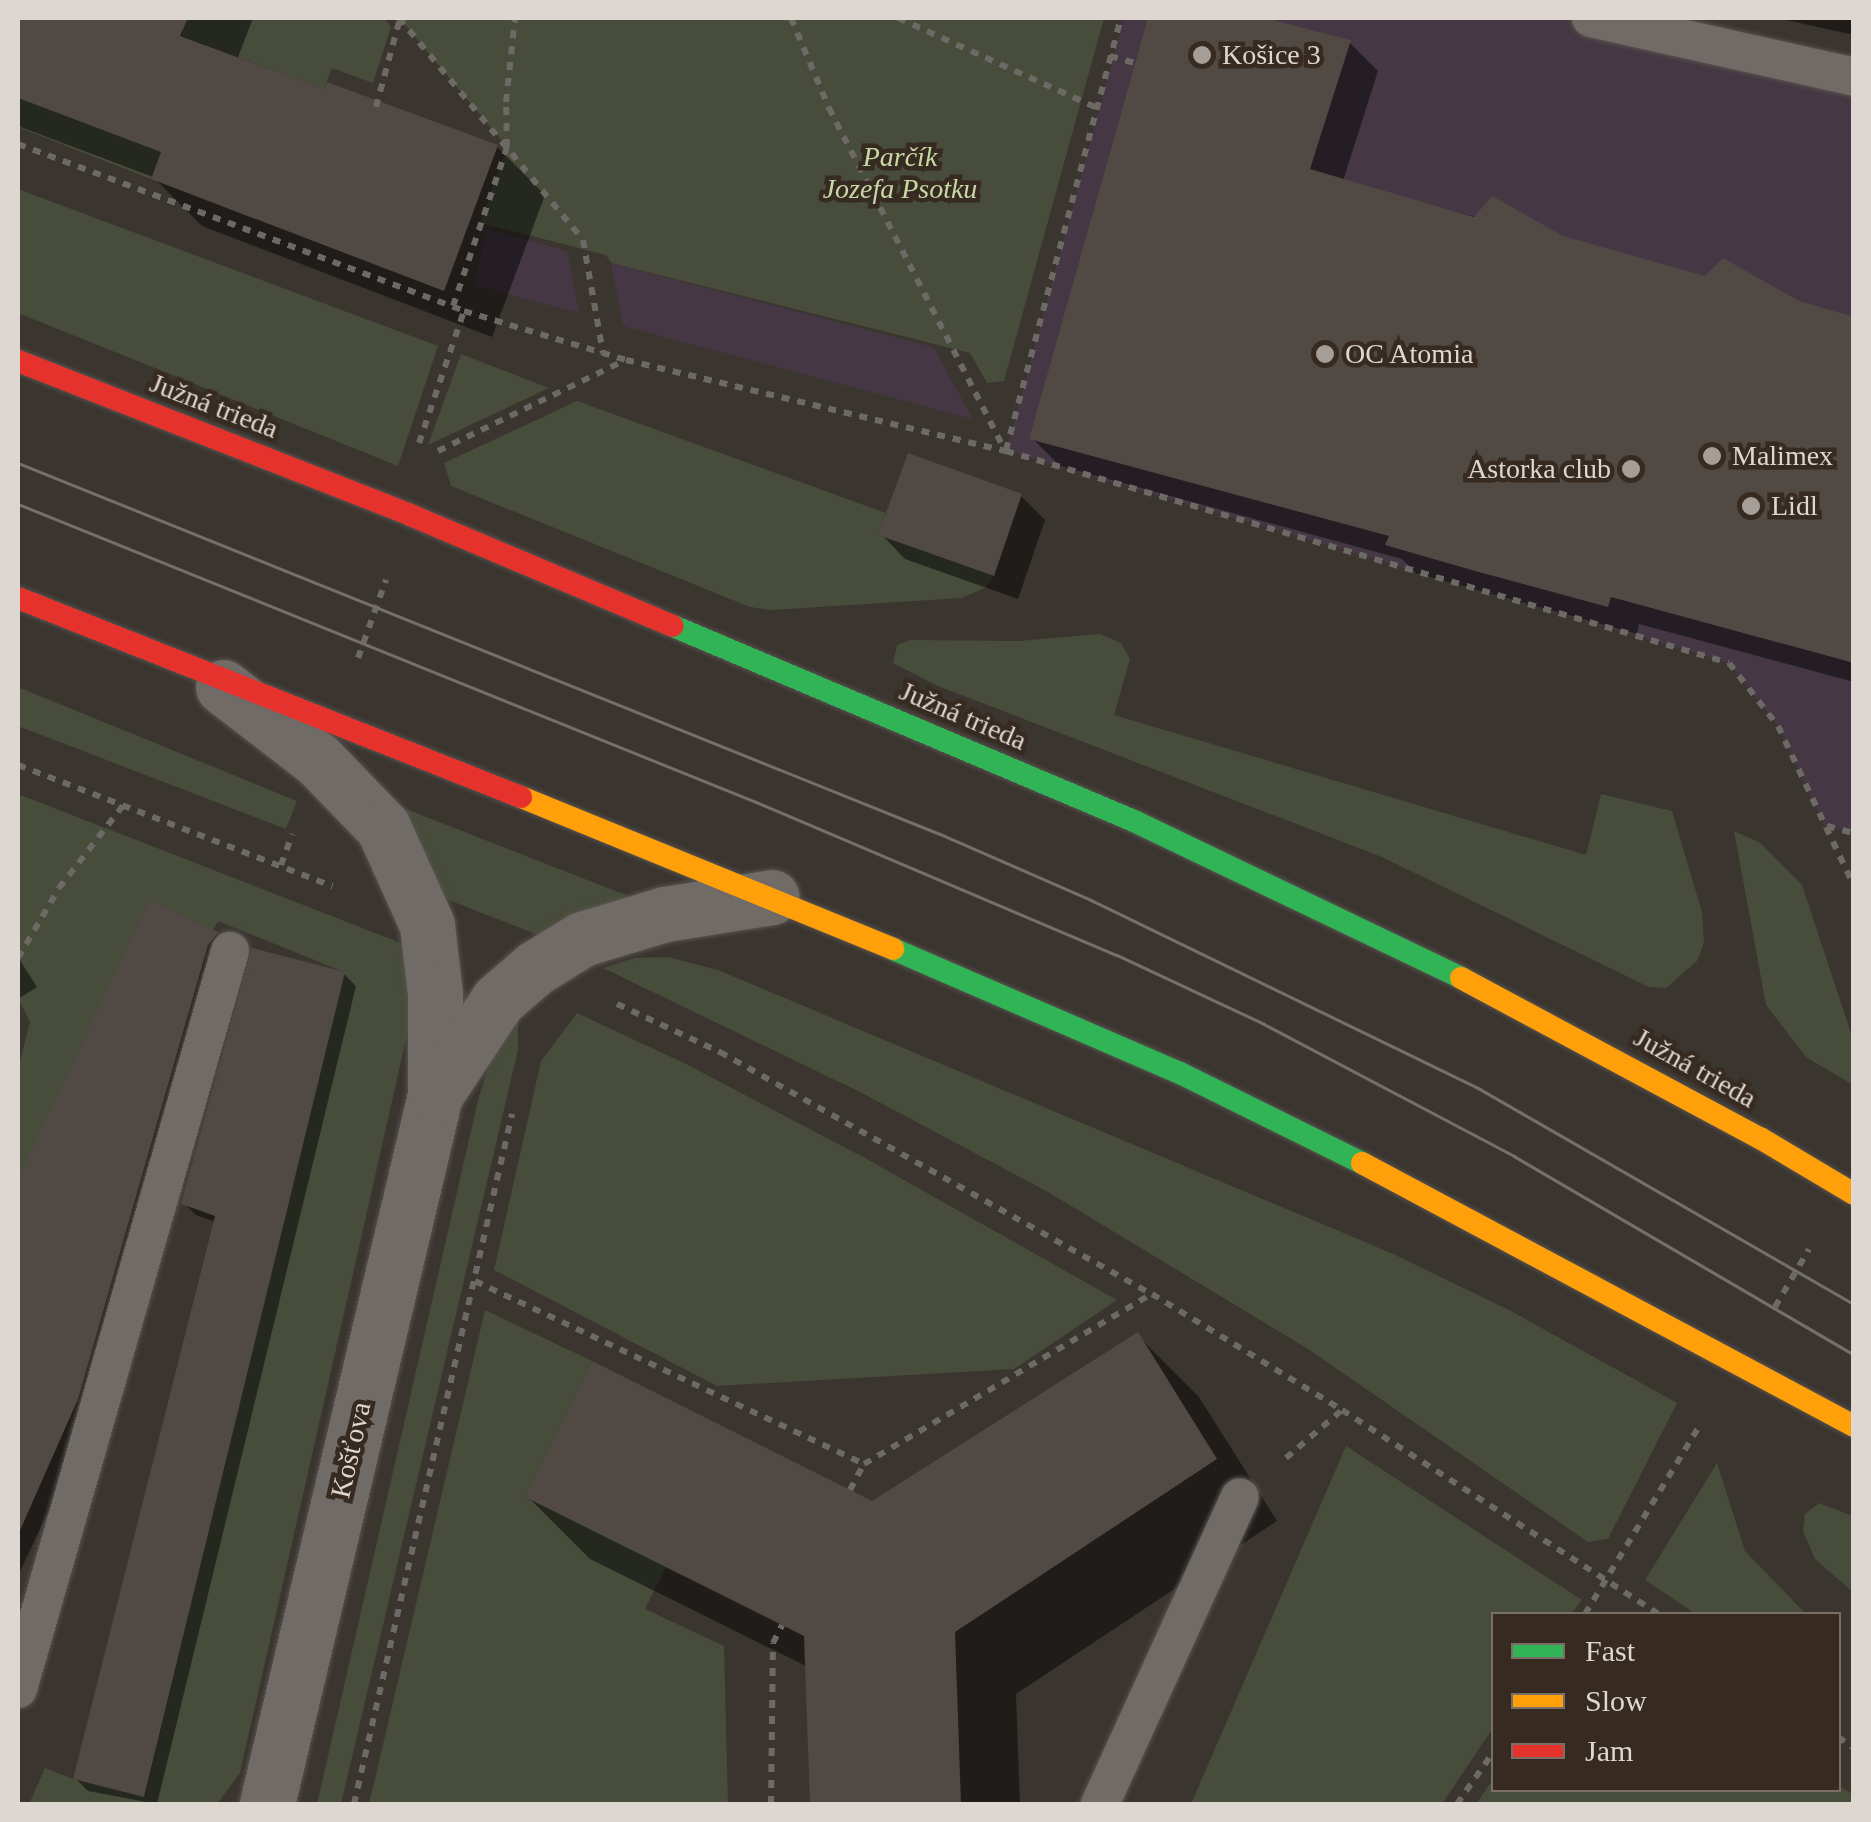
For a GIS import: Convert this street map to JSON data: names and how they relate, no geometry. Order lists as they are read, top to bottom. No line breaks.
{"streets":{"street":["Južná trieda","Košťova"]},"parks":["Parčík Jozefa Psotku"],"places":["Košice 3","OC Atomia","Malimex","Astorka club","Lidl"],"legend":["Fast","Slow","Jam"]}
